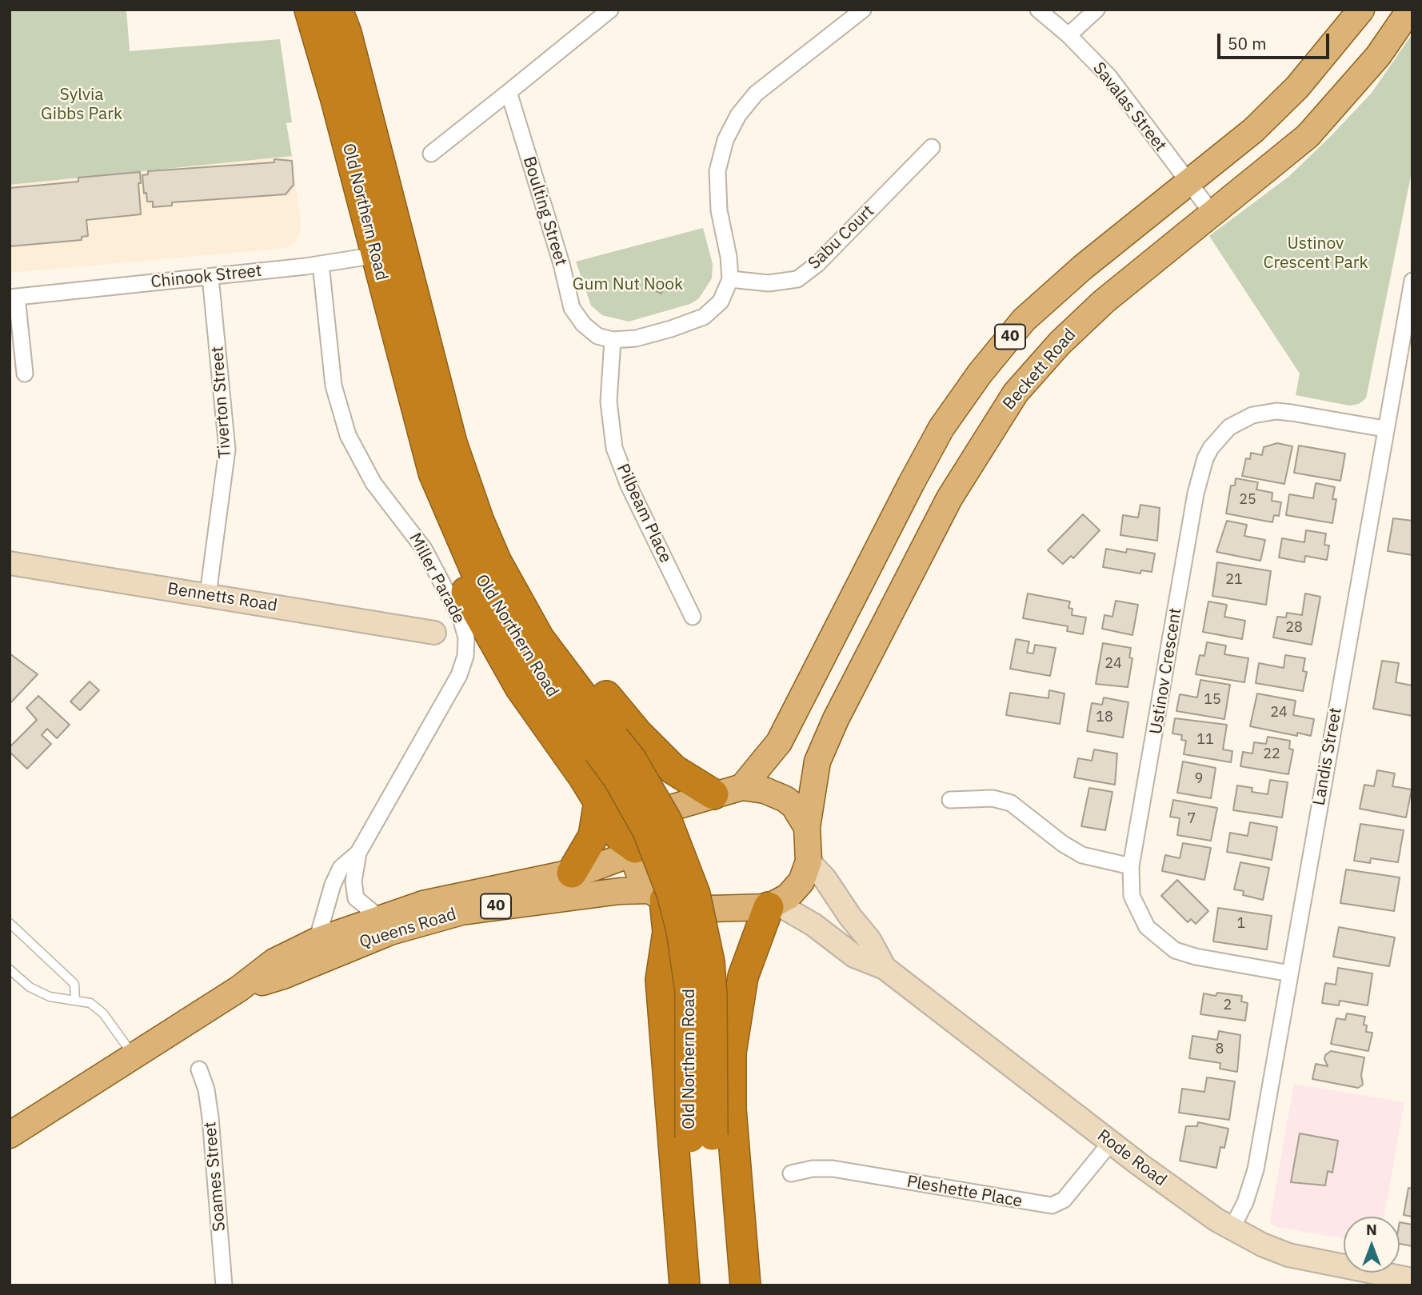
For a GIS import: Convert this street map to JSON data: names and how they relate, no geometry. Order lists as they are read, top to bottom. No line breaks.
{"streets":{"highway":["Old Northern Road"],"main road":["40","Beckett Road","Bennetts Road","Queens Road","Rode Road"],"street":["Savalas Street","Boulting Street","Sabu Court","Chinook Street","Tiverton Street","Pilbeam Place","Miller Parade","Ustinov Crescent","Landis Street","Soames Street","Pleshette Place"]},"crossings":[["Savalas Street","40"],["Savalas Street","Beckett Road"],["Boulting Street","Pilbeam Place"],["Old Northern Road","Chinook Street"],["Chinook Street","Tiverton Street"],["Chinook Street","Miller Parade"],["40","Beckett Road"],["40","Queens Road"],["40","Rode Road"],["Beckett Road","Queens Road"],["Beckett Road","Rode Road"],["Tiverton Street","Bennetts Road"],["Miller Parade","Queens Road"],["Ustinov Crescent","Landis Street"],["Landis Street","Rode Road"],["Queens Road","Rode Road"],["Rode Road","Pleshette Place"]],"parks":["Sylvia Gibbs Park","Ustinov Crescent Park","Gum Nut Nook"],"house_numbers":["25","21","28","24","15","24","18","11","22","9","7","1","2","8"],"scale_bar":"50 m","north":"top"}
